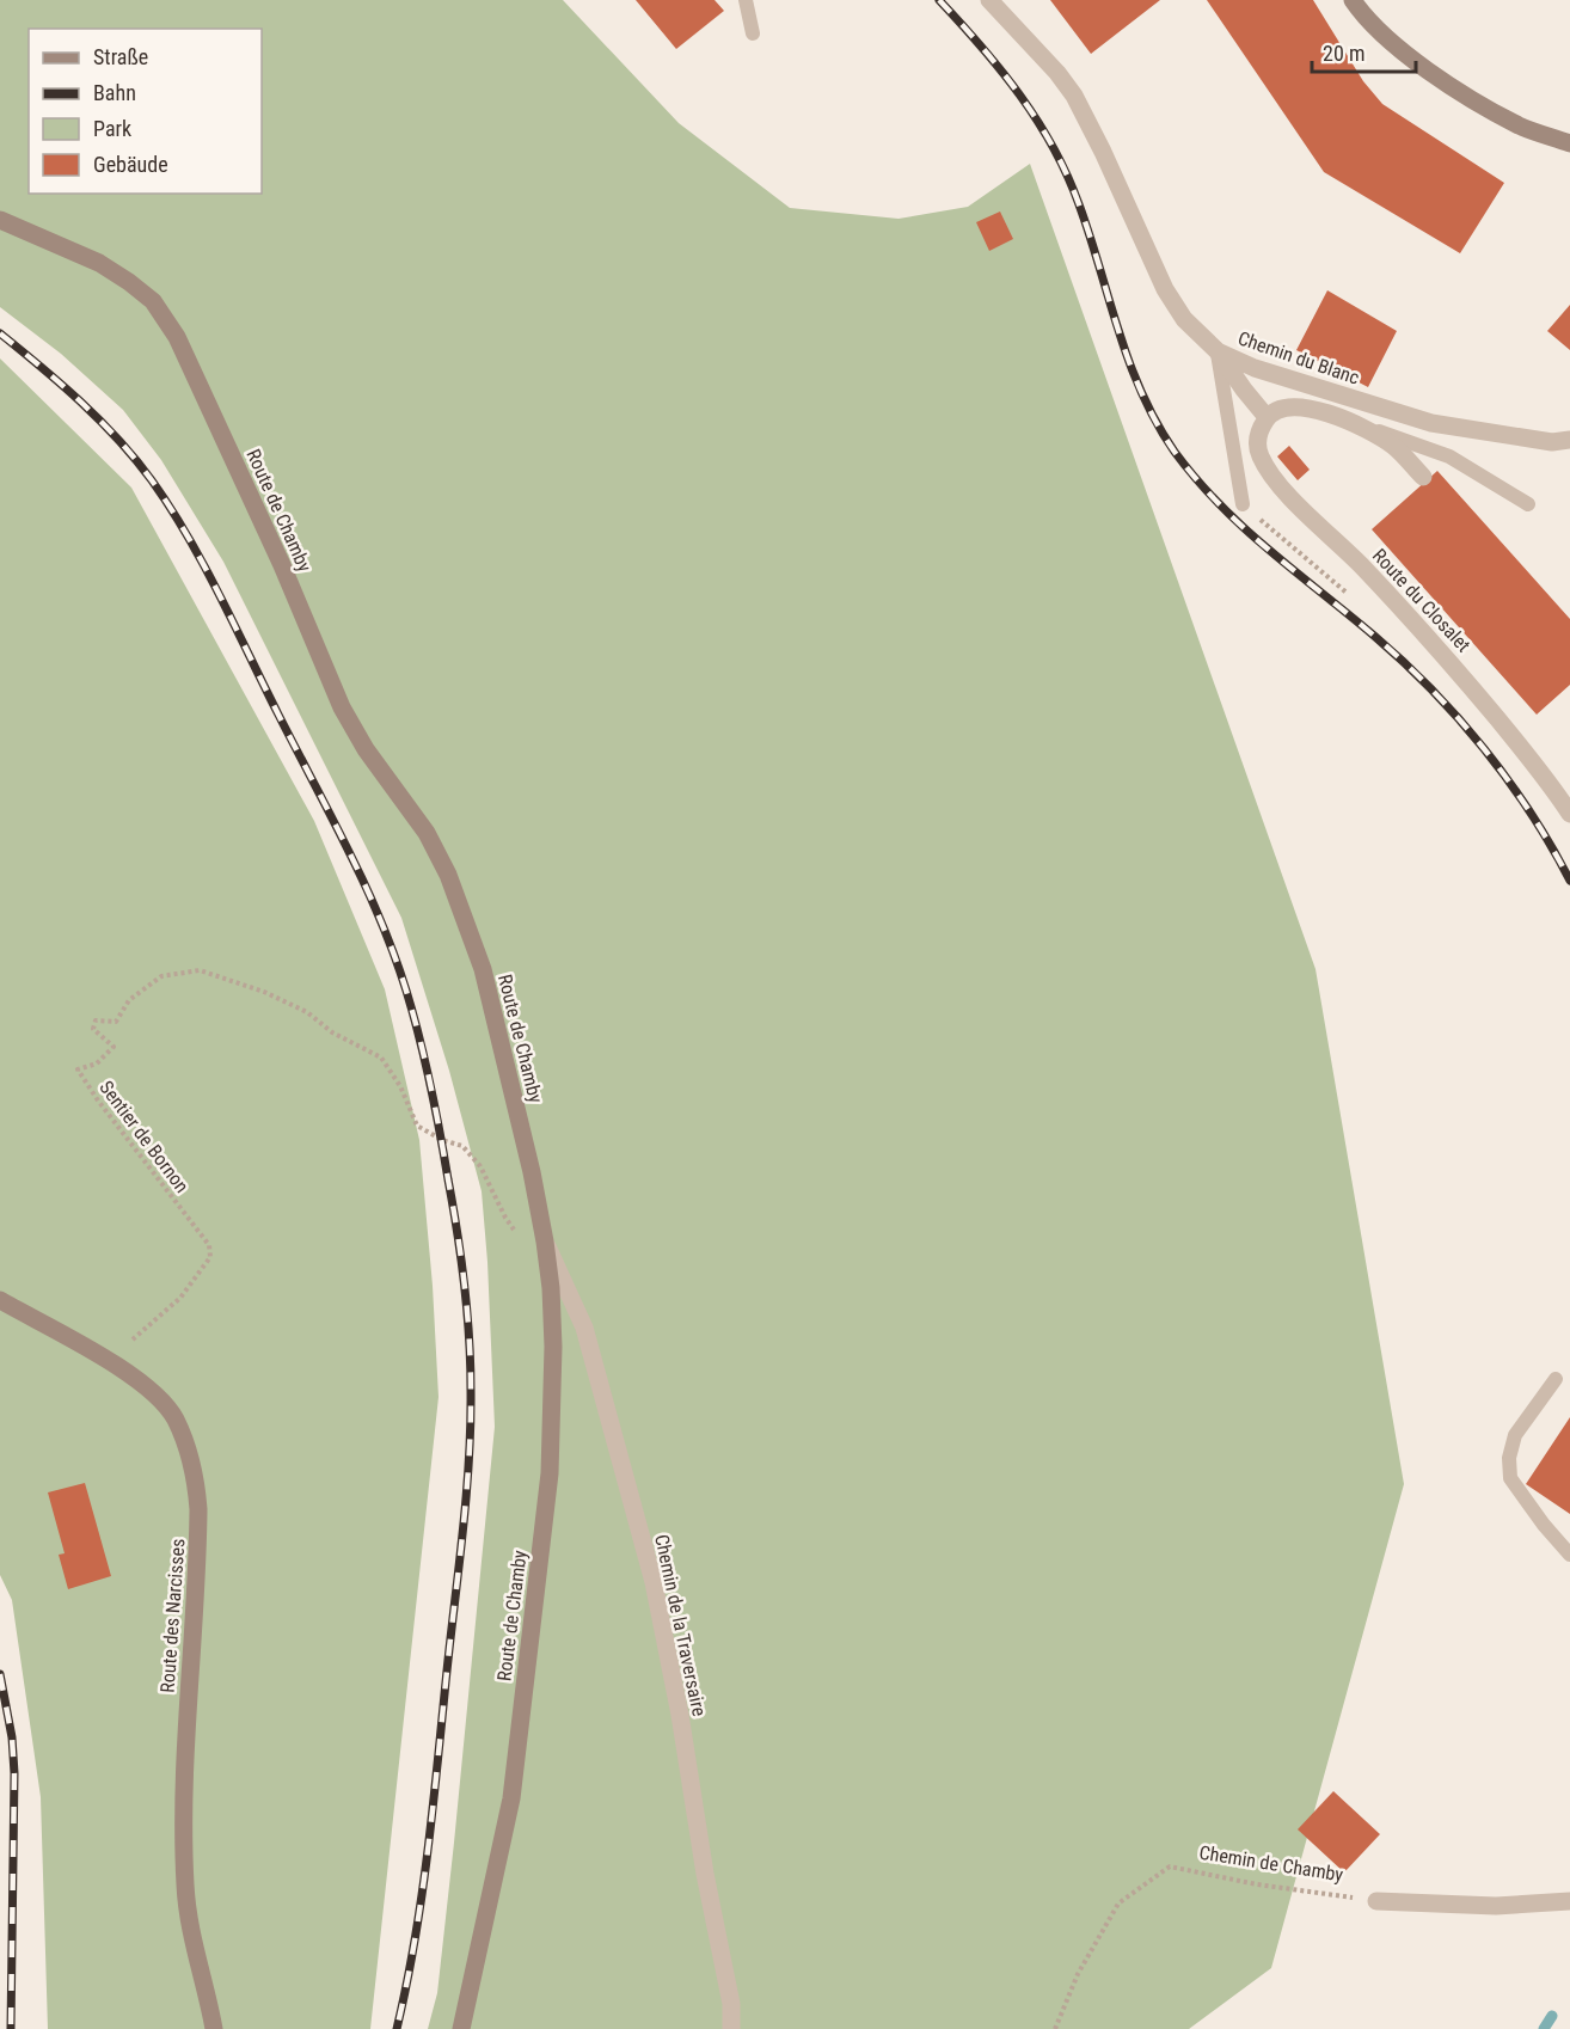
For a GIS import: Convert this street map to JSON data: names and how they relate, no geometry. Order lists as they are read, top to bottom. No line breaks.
{"streets":{"street":["Chemin du Blanc","Route de Chamby","Route du Closalet","Route des Narcisses","Chemin de la Traversaire"],"path":["Sentier de Bornon","Chemin de Chamby"]},"crossings":[["Route de Chamby","Chemin de la Traversaire"]],"legend":["Straße","Bahn","Park","Gebäude"],"scale_bar":"20 m"}
